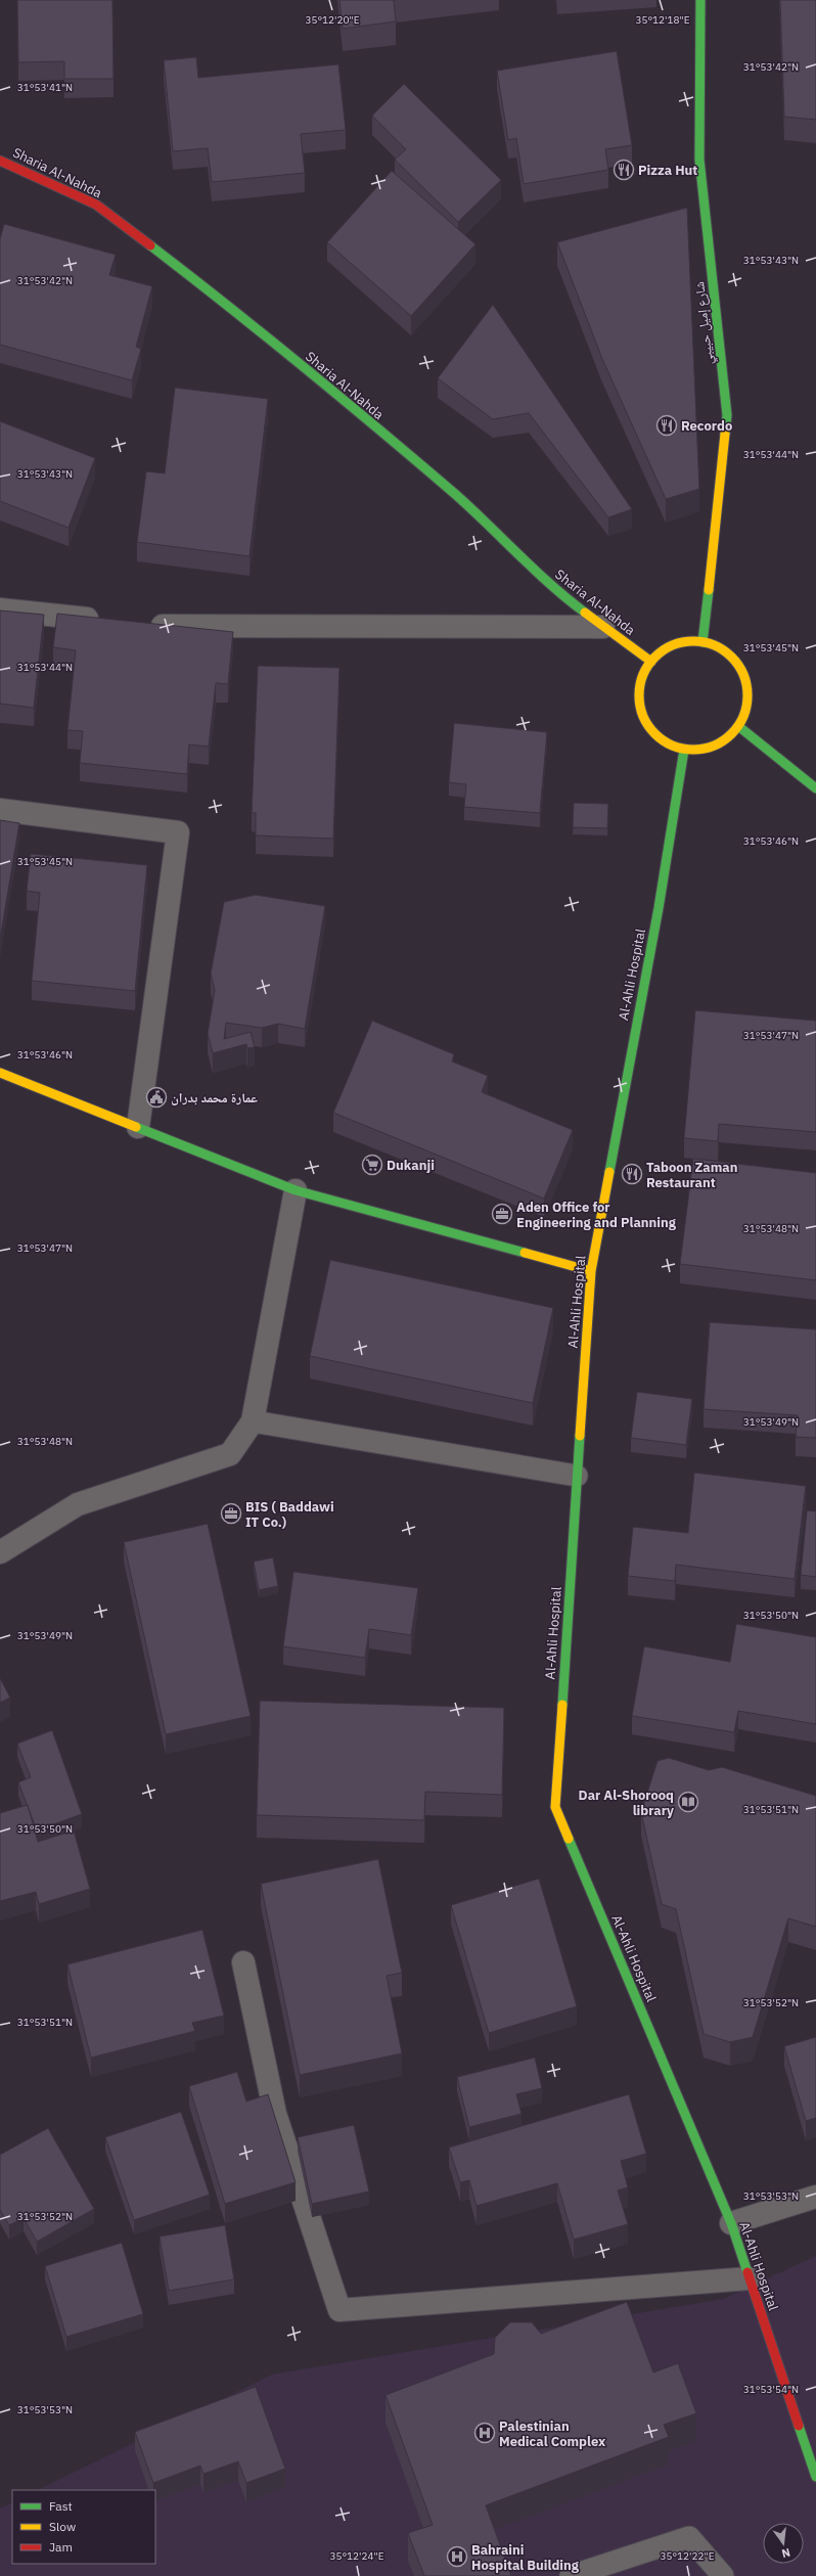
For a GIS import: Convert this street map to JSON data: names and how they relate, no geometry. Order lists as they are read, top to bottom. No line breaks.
{"streets":{"street":["Sharia Al-Nahda","شارع إميل حبيبي","Al-Ahli Hospital"]},"crossings":[["Sharia Al-Nahda","شارع إميل حبيبي"],["Sharia Al-Nahda","Al-Ahli Hospital"],["شارع إميل حبيبي","Al-Ahli Hospital"]],"places":{"restaurant":["Pizza Hut","Recordo","Taboon Zaman Restaurant"],"public building":["عمارة محمد بدران"],"supermarket":["Dukanji"],"office":["Aden Office for Engineering and Planning","BIS ( Baddawi IT Co.)"],"library":["Dar Al-Shorooq library"],"hospital":["Palestinian Medical Complex","Bahraini Hospital Building"]},"legend":["Fast","Slow","Jam"],"north":"bottom","coordinates":["35°12'20\"E","35°12'18\"E","31°53'42\"N","31°53'41\"N","31°53'43\"N","31°53'44\"N","31°53'45\"N","31°53'46\"N","31°53'47\"N","31°53'48\"N","31°53'49\"N","31°53'50\"N","31°53'51\"N","31°53'52\"N","31°53'53\"N","31°53'54\"N","35°12'24\"E","35°12'22\"E"]}
